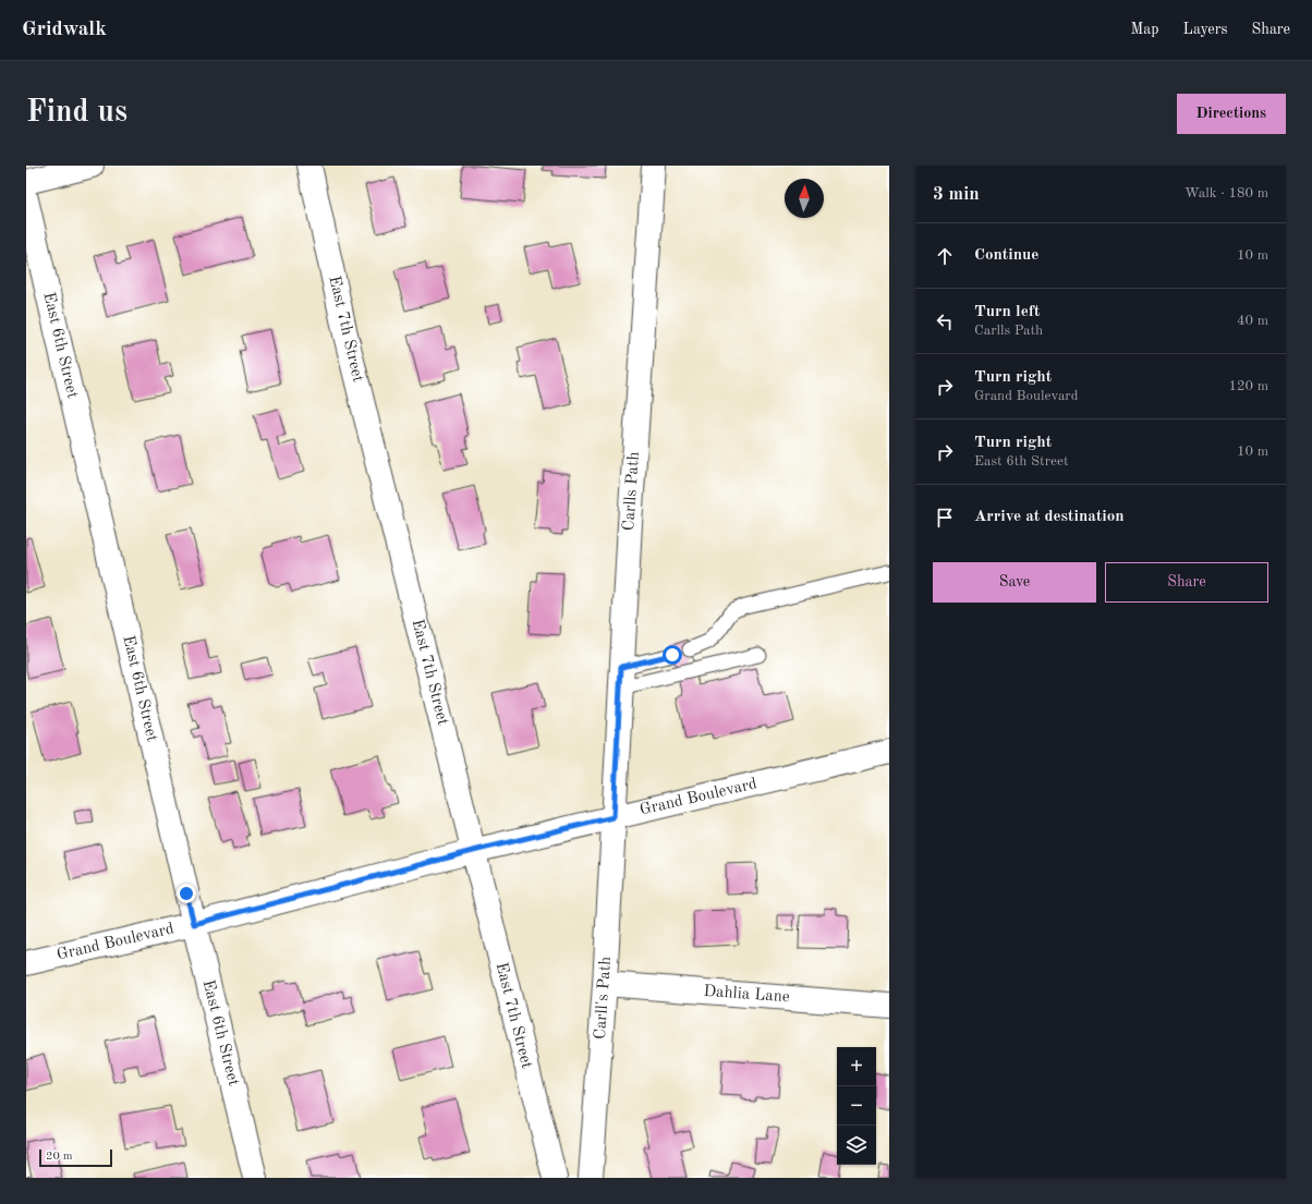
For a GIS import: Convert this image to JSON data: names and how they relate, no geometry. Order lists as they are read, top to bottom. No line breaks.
{"streets":{"street":["East 7th Street","East 6th Street","Carlls Path","Grand Boulevard","Dahlia Lane","Carll's Path"]},"crossings":[["East 7th Street","Grand Boulevard"],["East 6th Street","Grand Boulevard"],["Carlls Path","Grand Boulevard"],["Carlls Path","Carll's Path"],["Grand Boulevard","Carll's Path"],["Dahlia Lane","Carll's Path"]],"scale_bar":"20 m","north":"top","page":{"header":"Gridwalk","nav":["Map","Layers","Share"],"buttons":["Directions",["Save","Share"]],"title":"Find us","heading":["3 min","Walk · 180 m"],"list":[["Continue","10 m"],["Turn left","Carlls Path","40 m"],["Turn right","Grand Boulevard","120 m"],["Turn right","East 6th Street","10 m"],"Arrive at destination"],"map_buttons":["+","−"],"scale":"20 m"}}
